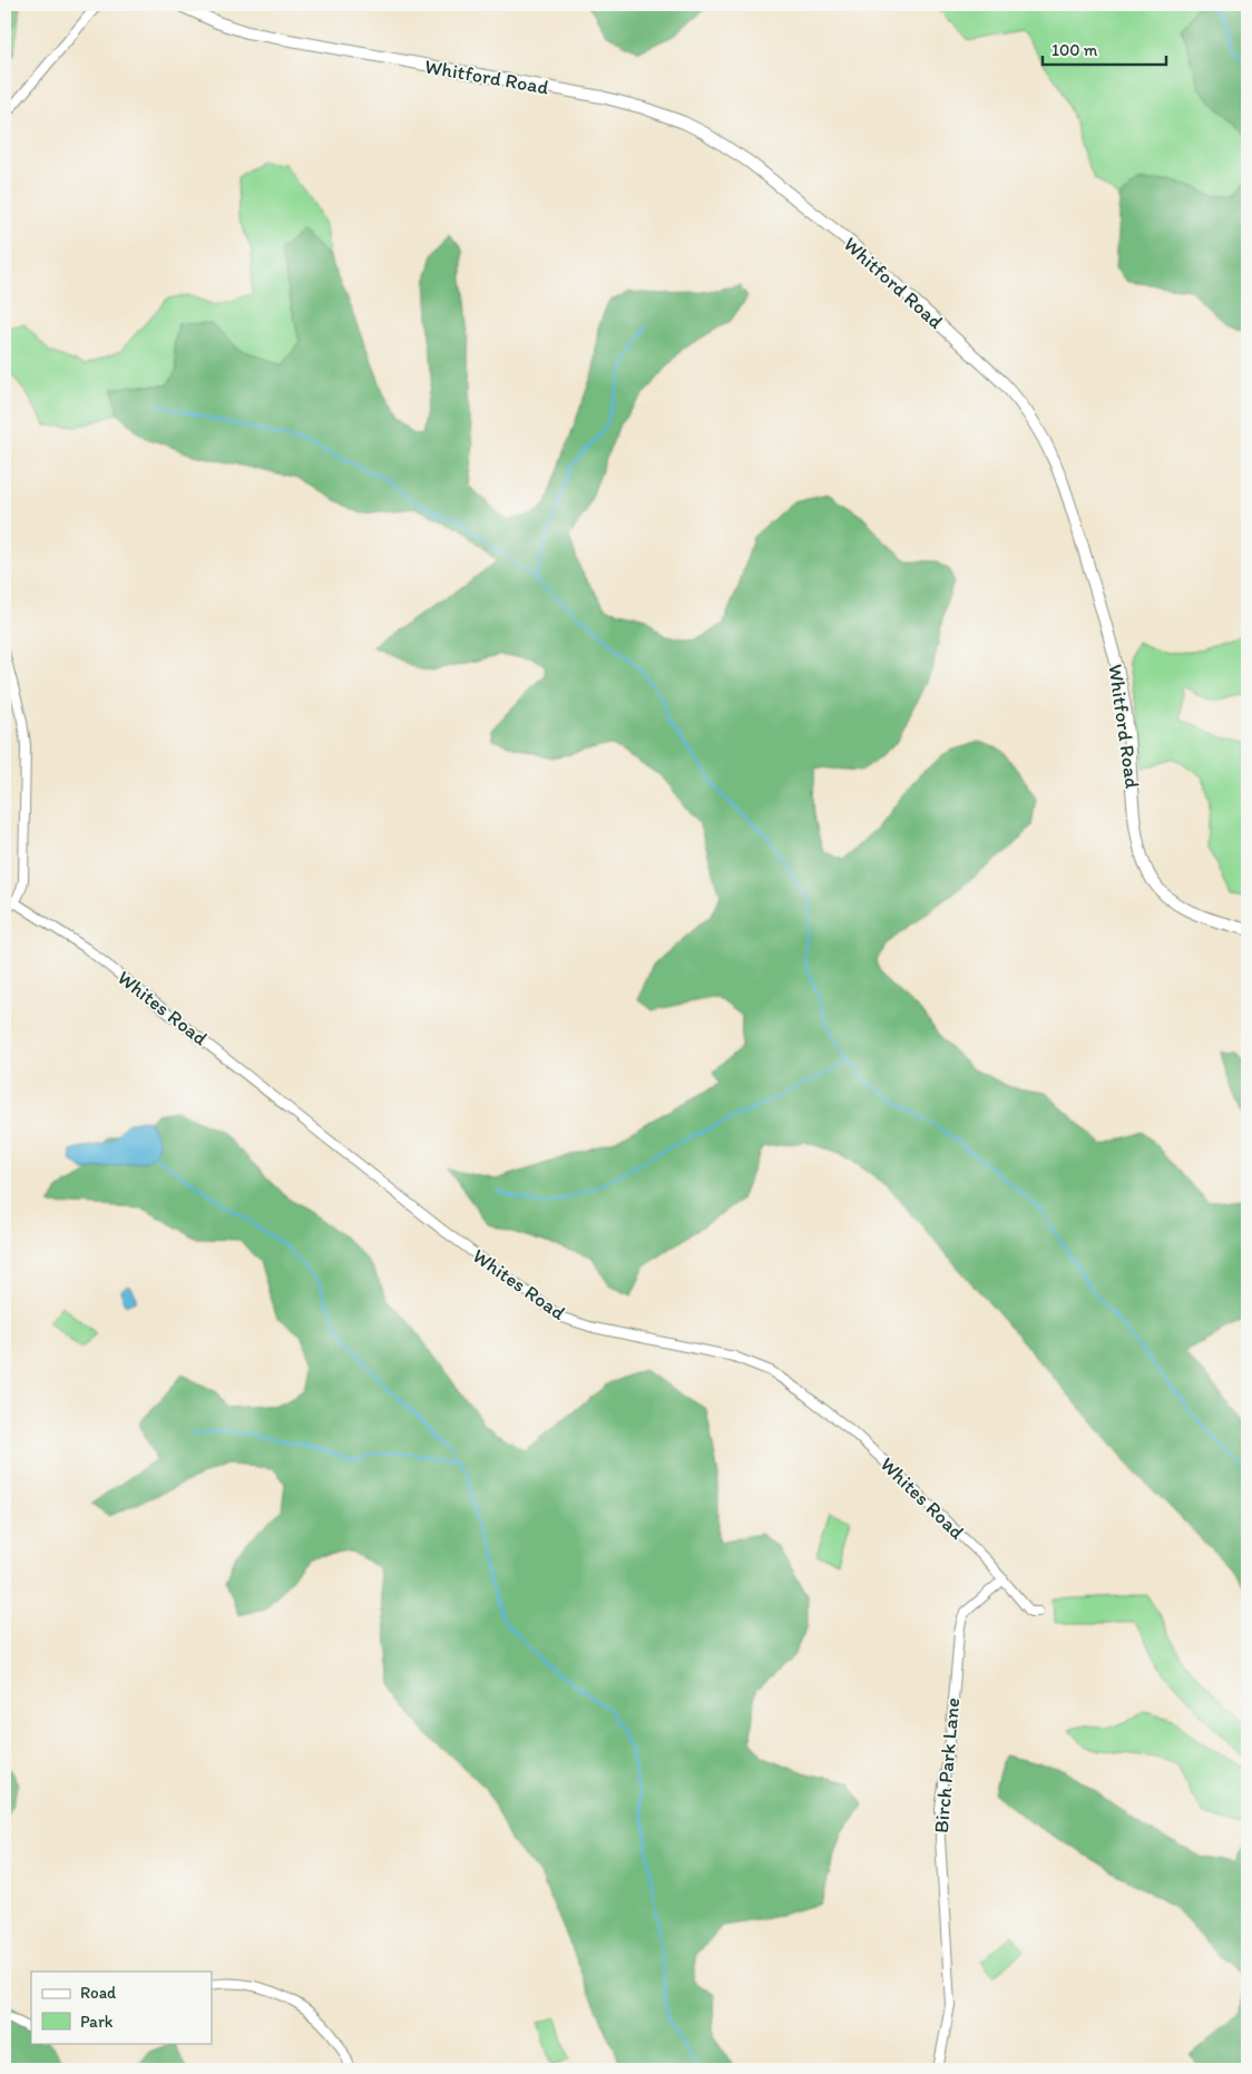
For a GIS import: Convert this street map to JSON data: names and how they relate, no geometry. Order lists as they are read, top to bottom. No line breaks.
{"streets":{"main road":["Whitford Road"],"street":["Whites Road","Birch Park Lane"]},"crossings":[["Whites Road","Birch Park Lane"]],"legend":["Road","Park"],"scale_bar":"100 m"}
